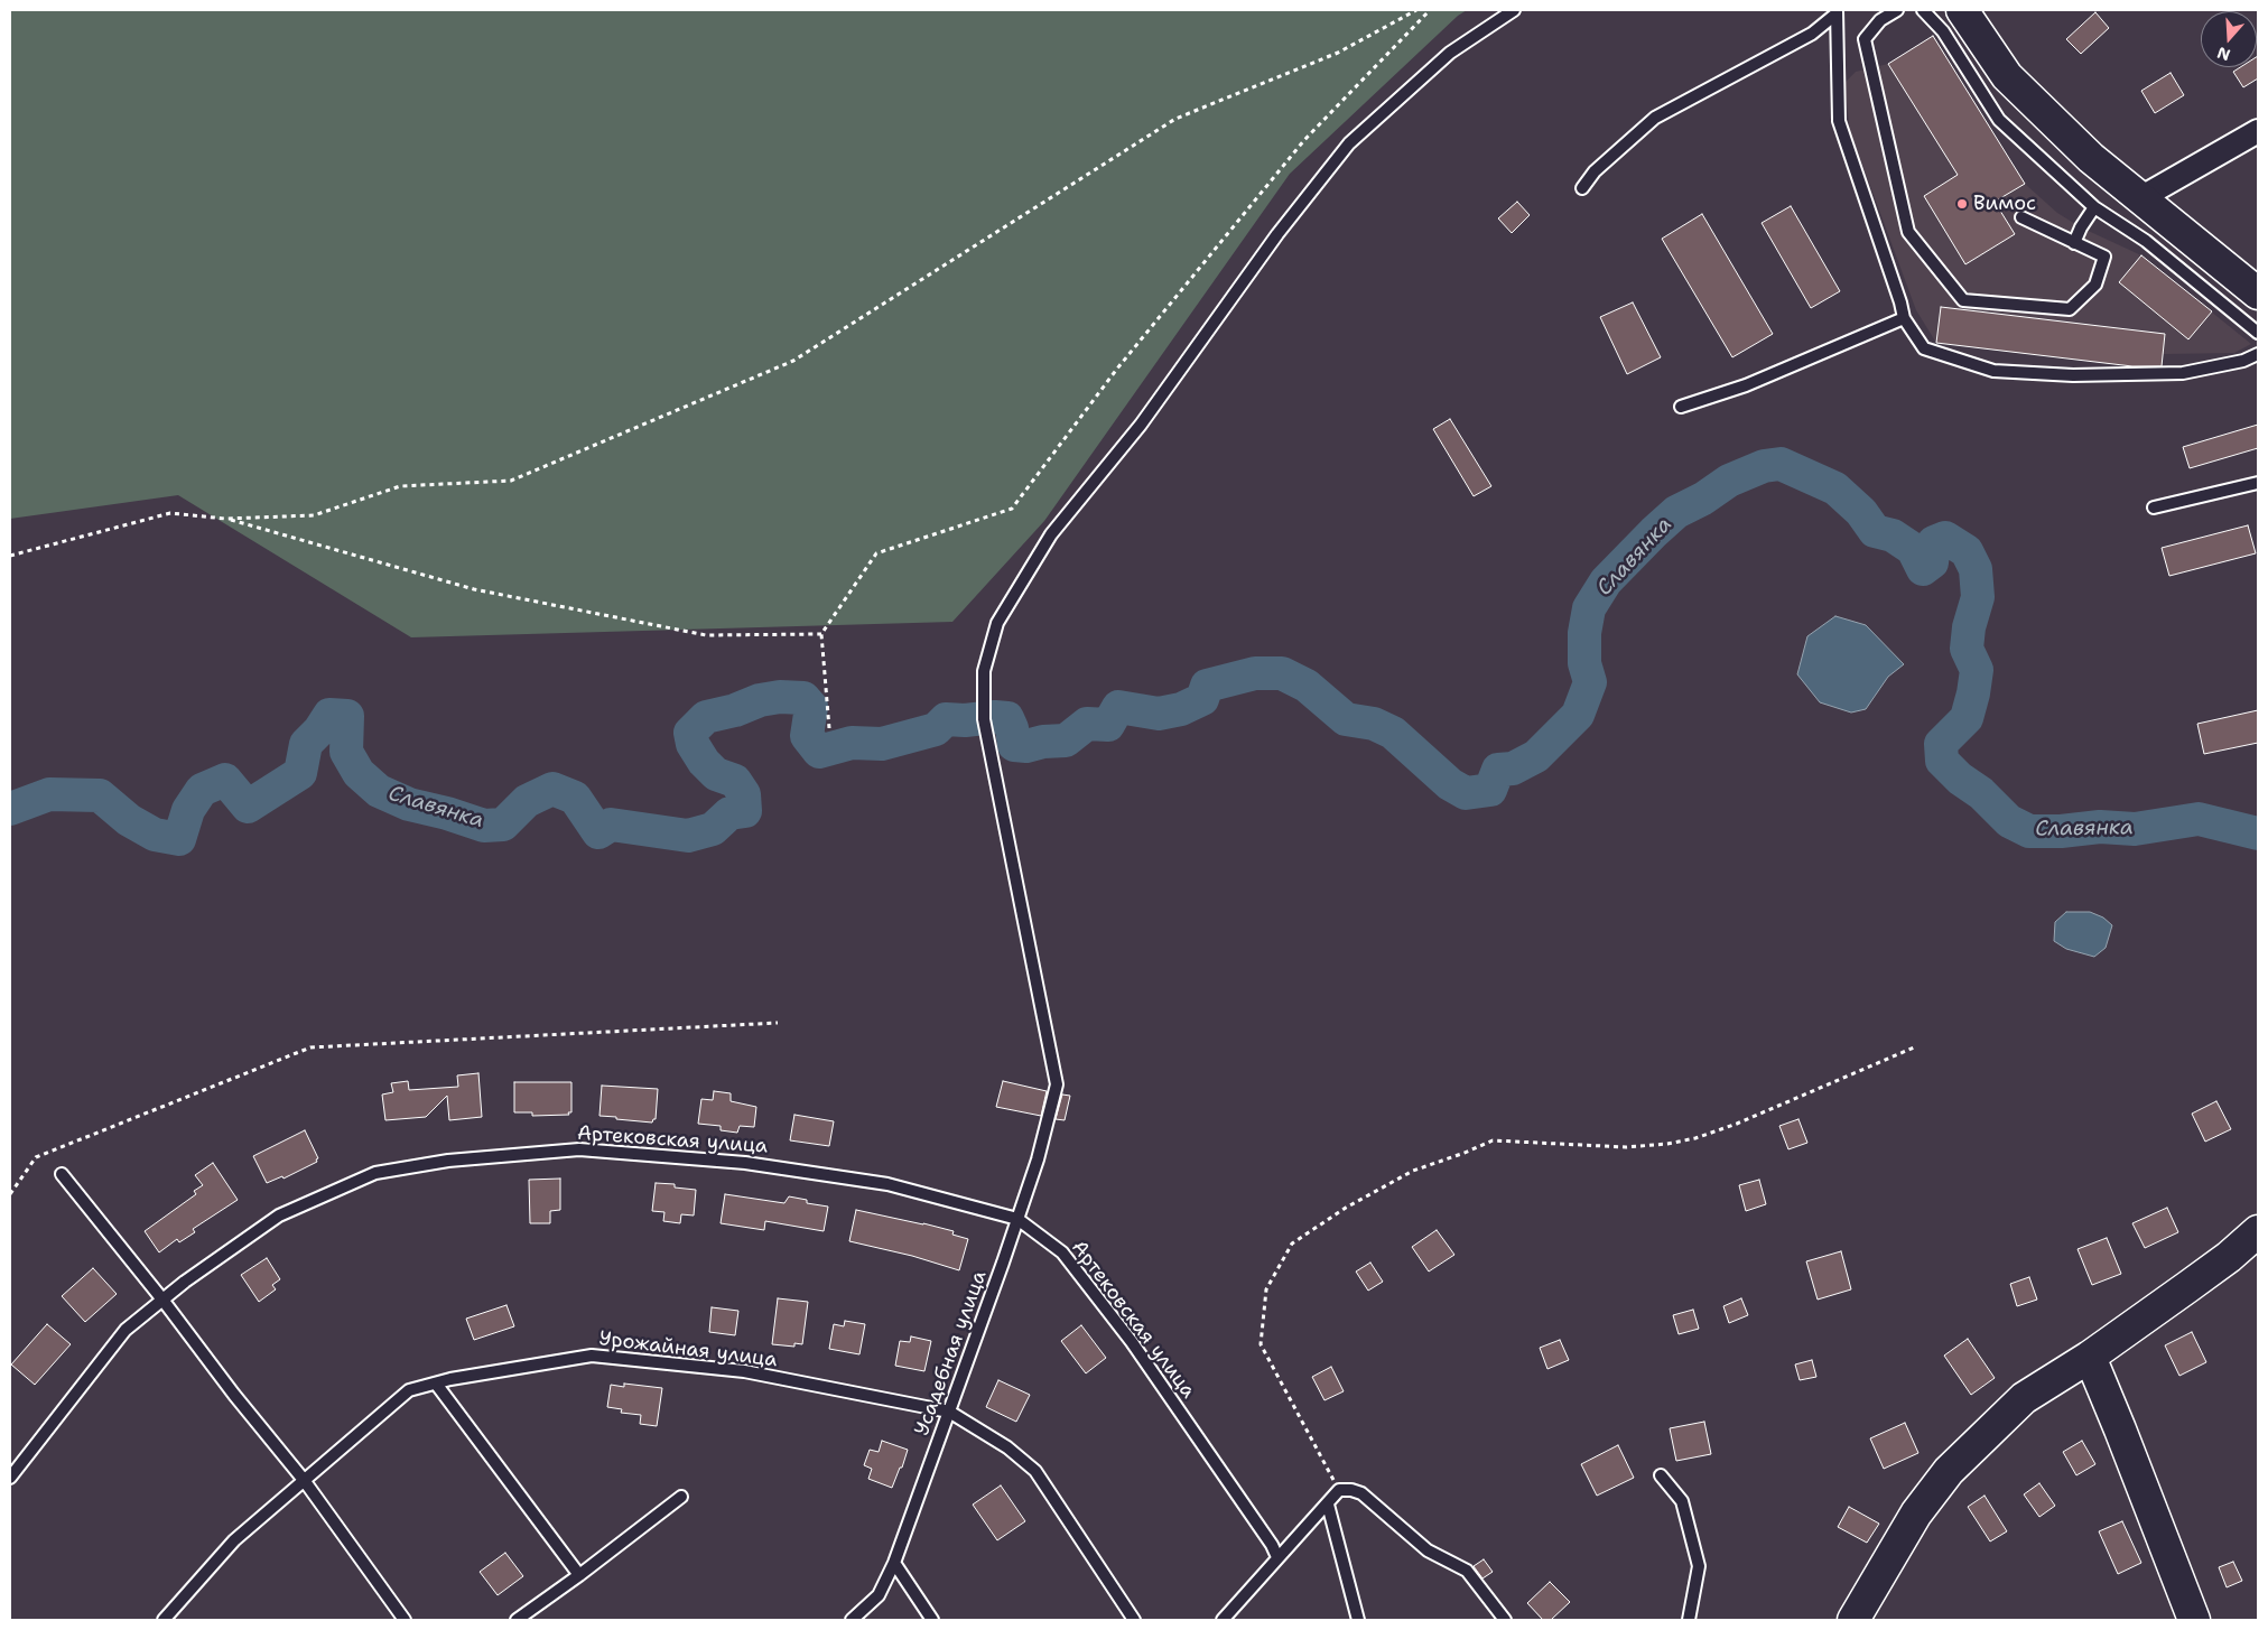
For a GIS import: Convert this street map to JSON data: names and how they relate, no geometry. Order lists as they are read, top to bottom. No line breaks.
{"streets":{"lane":["Артековская улица","Урожайная улица","Усадебная улица"]},"crossings":[["Артековская улица","Усадебная улица"],["Урожайная улица","Усадебная улица"]],"water":["Славянка"],"places":["Вимос"],"north":"bottom"}
